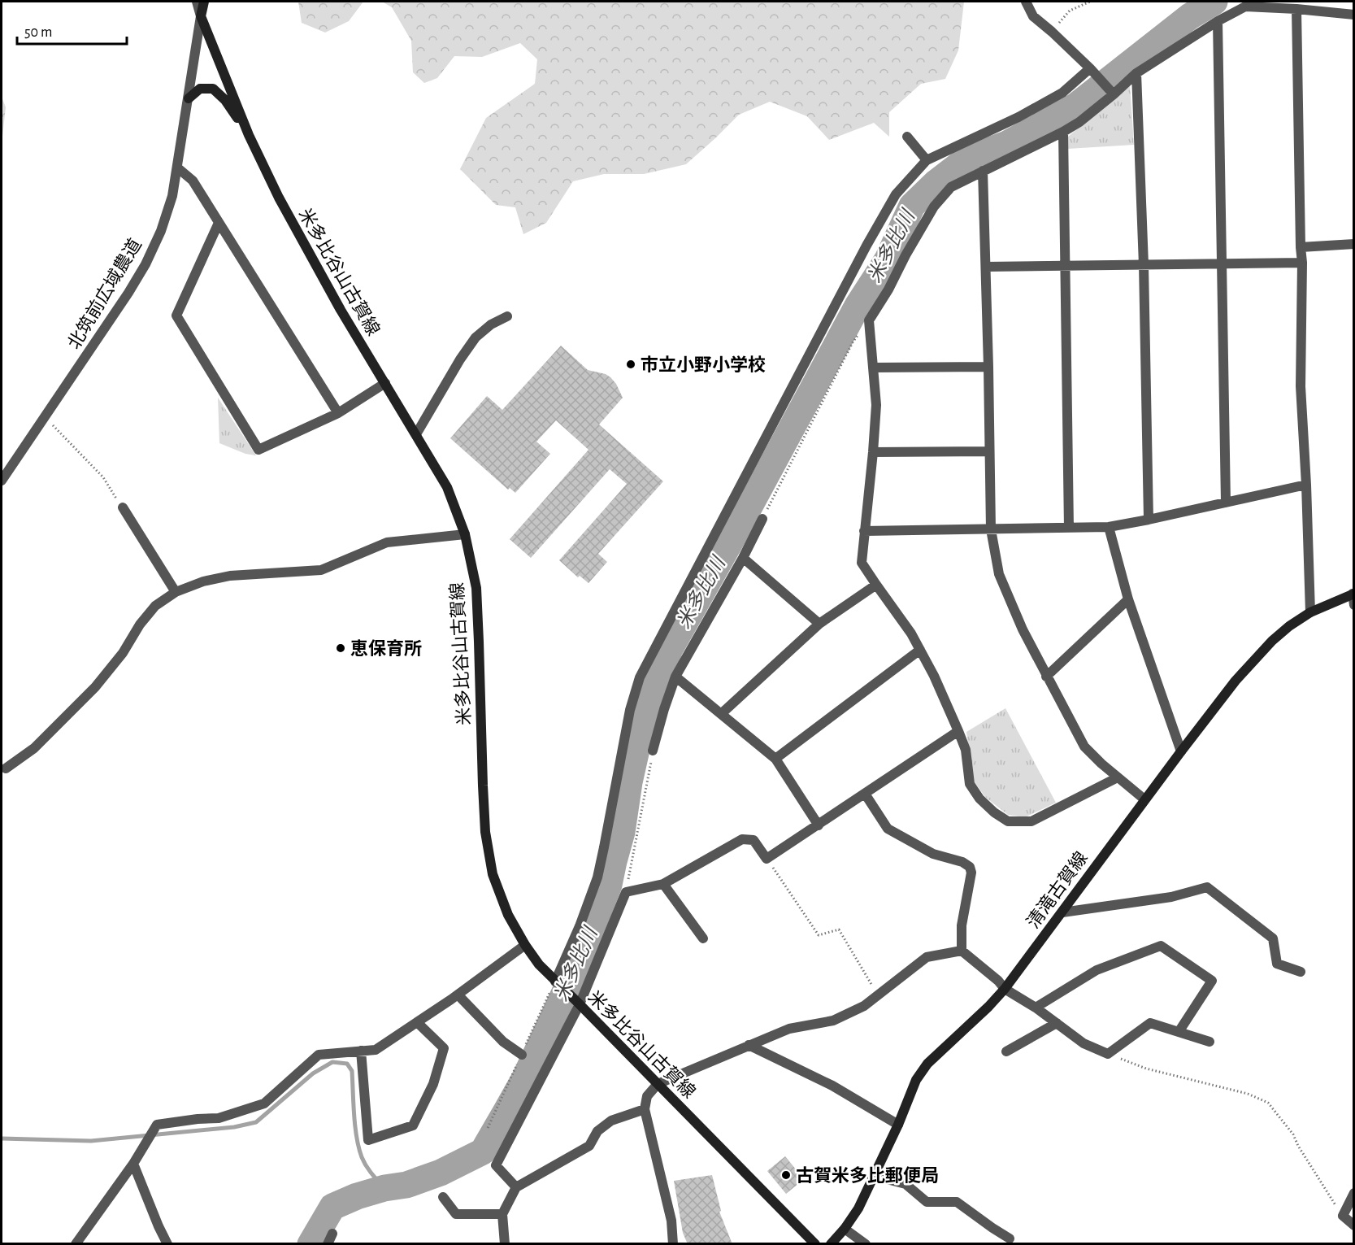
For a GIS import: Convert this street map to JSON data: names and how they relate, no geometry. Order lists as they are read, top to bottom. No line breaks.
{"streets":{"main road":["米多比谷山古賀線","清滝古賀線"],"street":["北筑前広域農道"]},"crossings":[["米多比谷山古賀線","北筑前広域農道"]],"water":["米多比川"],"places":["市立小野小学校","恵保育所","古賀米多比郵便局"],"scale_bar":"50 m"}
